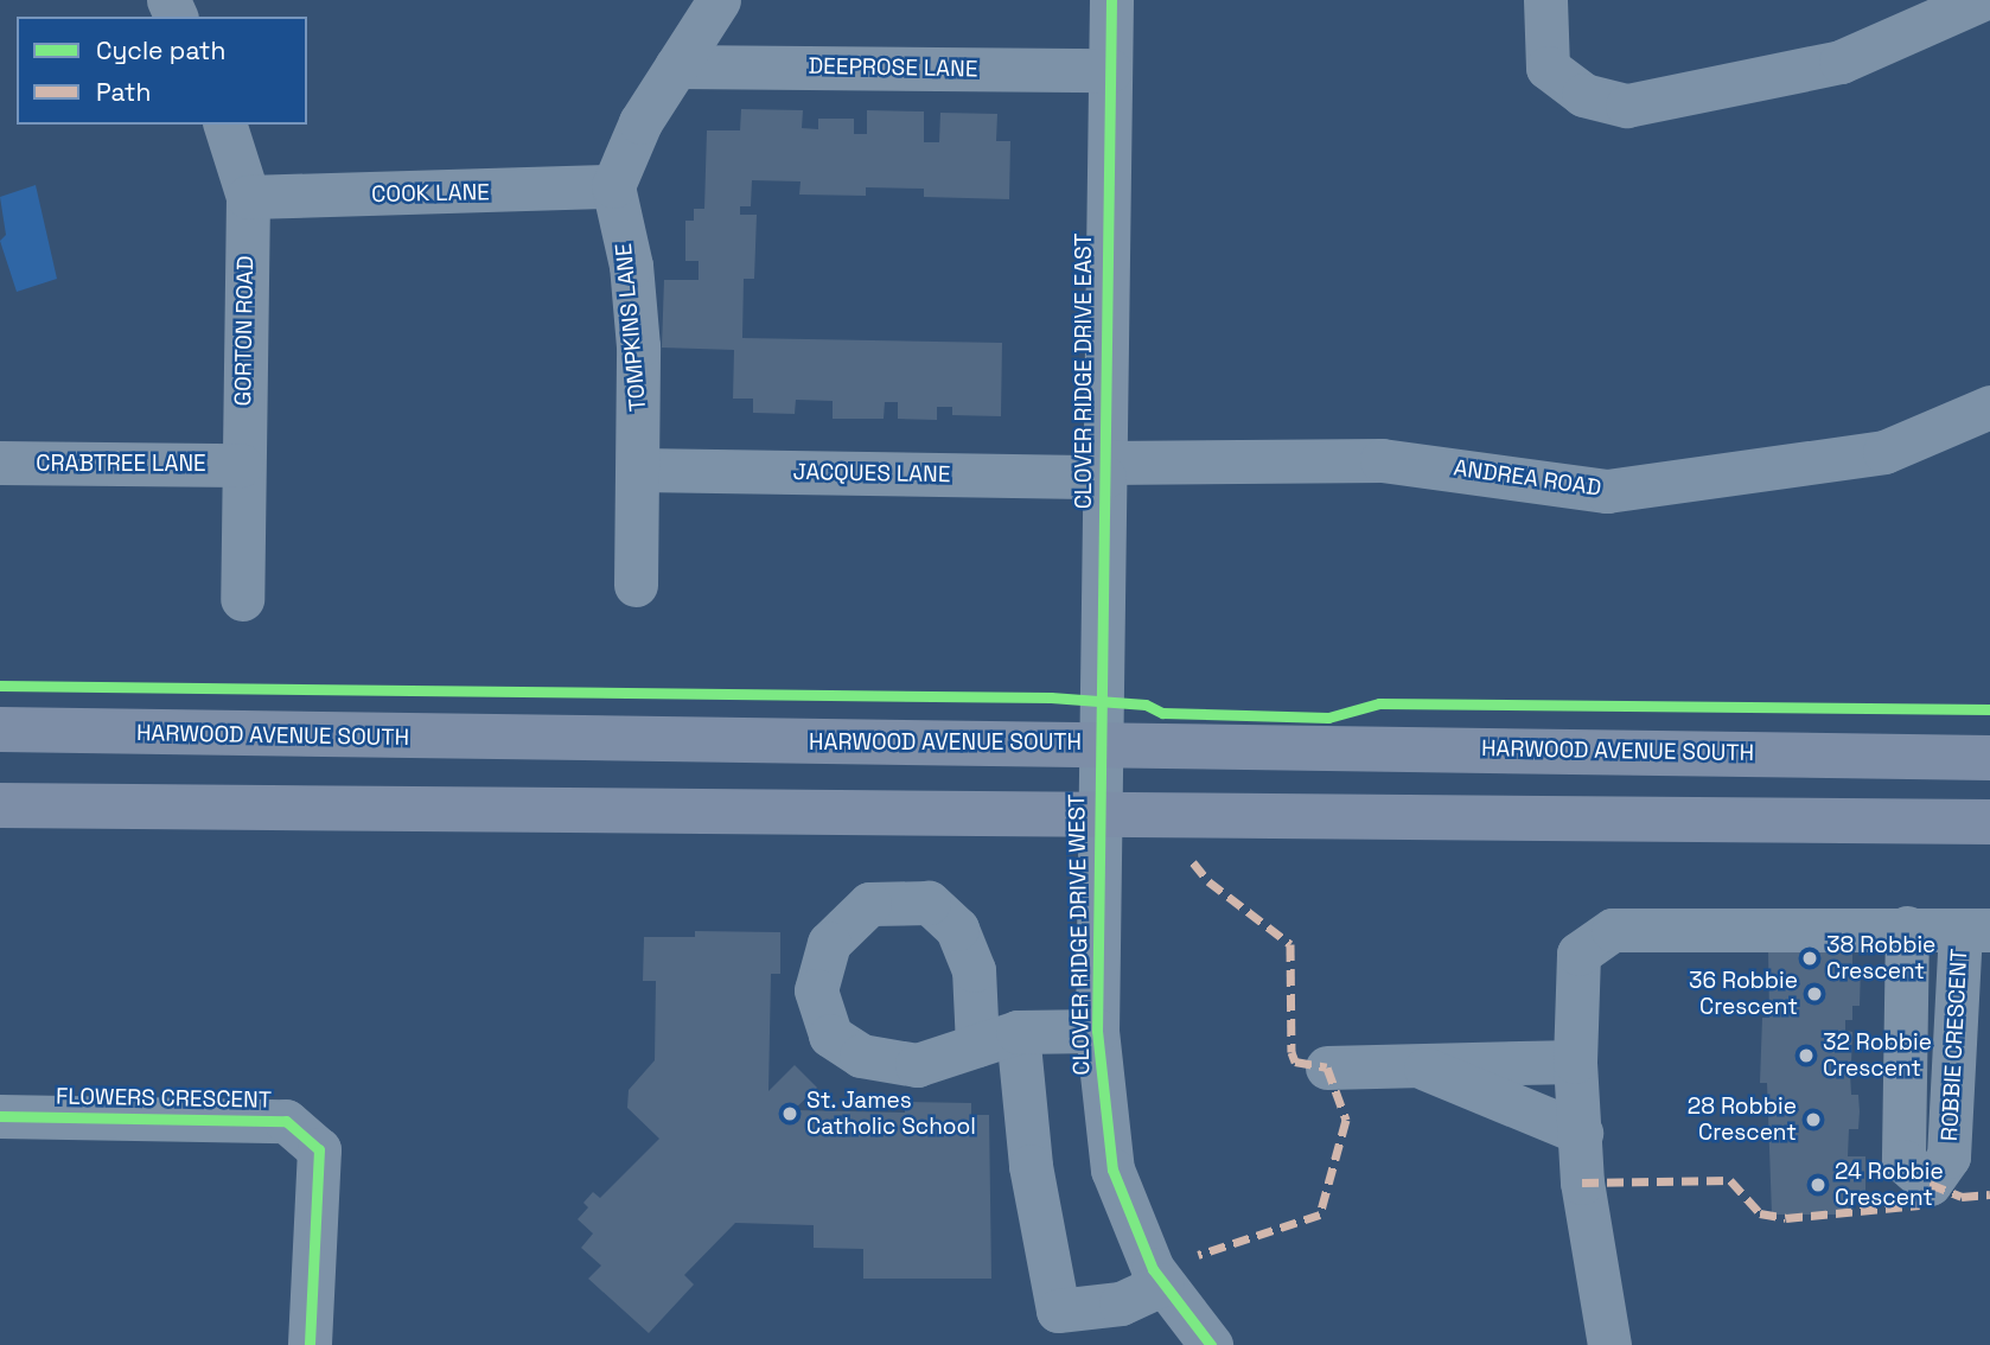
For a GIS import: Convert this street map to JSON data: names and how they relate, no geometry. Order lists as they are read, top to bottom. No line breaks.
{"streets":{"main road":["HARWOOD AVENUE SOUTH"],"street":["DEEPROSE LANE","COOK LANE","TOMPKINS LANE","GORTON ROAD","CLOVER RIDGE DRIVE EAST","CRABTREE LANE","JACQUES LANE","ANDREA ROAD","CLOVER RIDGE DRIVE WEST","ROBBIE CRESCENT","FLOWERS CRESCENT"]},"crossings":[["DEEPROSE LANE","CLOVER RIDGE DRIVE EAST"],["COOK LANE","TOMPKINS LANE"],["COOK LANE","GORTON ROAD"],["TOMPKINS LANE","JACQUES LANE"],["GORTON ROAD","CRABTREE LANE"],["CLOVER RIDGE DRIVE EAST","JACQUES LANE"],["CLOVER RIDGE DRIVE EAST","ANDREA ROAD"],["CLOVER RIDGE DRIVE EAST","HARWOOD AVENUE SOUTH"],["CLOVER RIDGE DRIVE EAST","CLOVER RIDGE DRIVE WEST"],["JACQUES LANE","ANDREA ROAD"],["HARWOOD AVENUE SOUTH","CLOVER RIDGE DRIVE WEST"]],"places":["38 Robbie Crescent","36 Robbie Crescent","32 Robbie Crescent","St. James Catholic School","28 Robbie Crescent","24 Robbie Crescent"],"legend":["Cycle path","Path"]}
